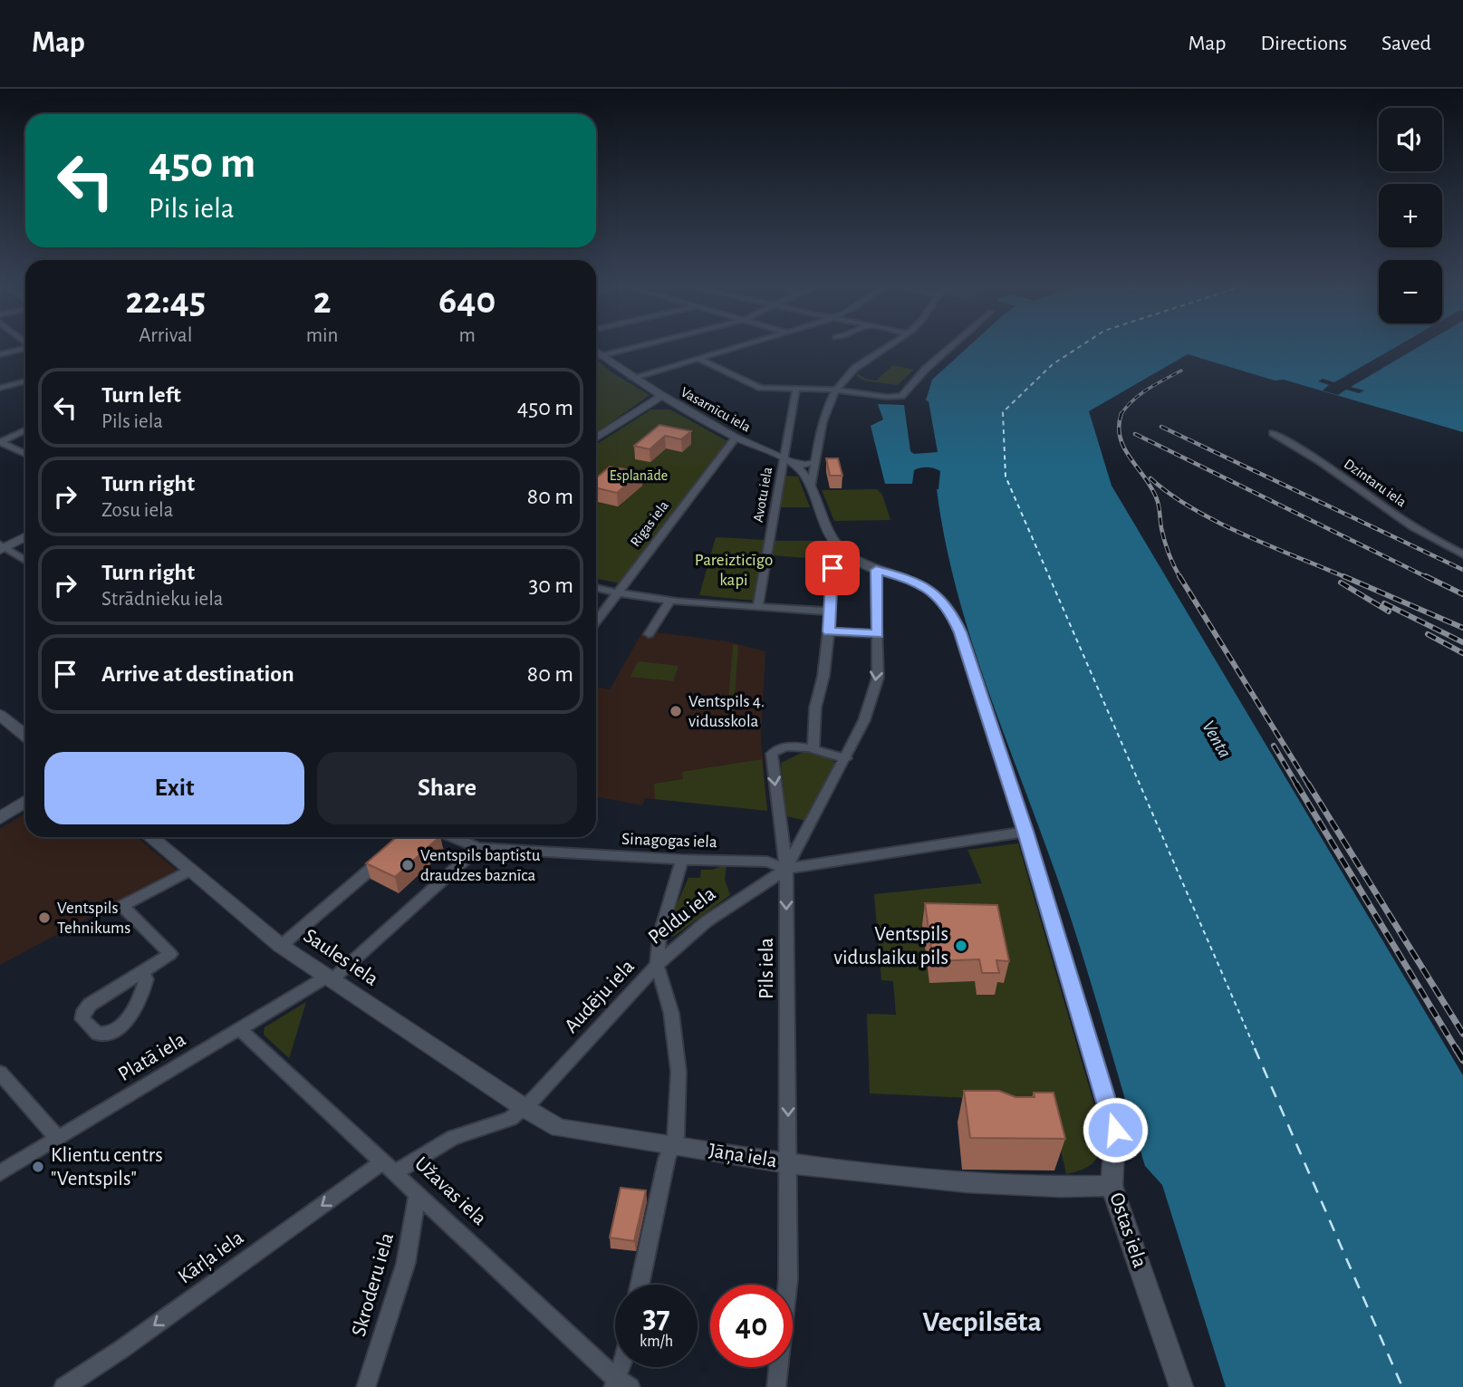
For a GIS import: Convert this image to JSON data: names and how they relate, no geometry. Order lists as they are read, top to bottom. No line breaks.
{"streets":{"street":["Vasarnīcu iela","Dzintaru iela","Avotu iela","Rīgas iela","Sinagogas iela","Peldu iela","Saules iela","Pils iela","Audēju iela","Platā iela","Jāņa iela","Užavas iela","Ostas iela","Kārļa iela","Skroderu iela"]},"crossings":[["Vasarnīcu iela","Avotu iela"],["Vasarnīcu iela","Rīgas iela"],["Sinagogas iela","Peldu iela"],["Sinagogas iela","Pils iela"],["Sinagogas iela","Audēju iela"],["Sinagogas iela","Platā iela"],["Peldu iela","Pils iela"],["Peldu iela","Audēju iela"],["Peldu iela","Jāņa iela"],["Peldu iela","Ostas iela"],["Saules iela","Audēju iela"],["Saules iela","Platā iela"],["Saules iela","Jāņa iela"],["Pils iela","Jāņa iela"],["Pils iela","Ostas iela"],["Audēju iela","Jāņa iela"],["Platā iela","Užavas iela"],["Jāņa iela","Ostas iela"],["Užavas iela","Kārļa iela"],["Užavas iela","Skroderu iela"]],"one_way":["Pils iela","Kārļa iela"],"districts":["Vecpilsēta"],"water":["Venta"],"parks":["Esplanāde","Pareizticīgo kapi"],"places":["Ventspils 4. vidusskola","Ventspils baptistu draudzes baznīca","Ventspils Tehnikums","Ventspils viduslaiku pils","Klientu centrs \"Ventspils\""],"page":{"header":"Map","nav":["Map","Directions","Saved"],"map_buttons":["+","−"],"turn":["450 m","Pils iela"],"eta":["22:45","Arrival","2","min","640","m"],"list":[{"name":"Turn left","note":"Pils iela","value":"450 m"},{"name":"Turn right","note":"Zosu iela","value":"80 m"},{"name":"Turn right","note":"Strādnieku iela","value":"30 m"},{"name":"Arrive at destination","value":"80 m"}],"buttons":["Exit","Share"],"speed":"37 km/h","limit":"40"}}
